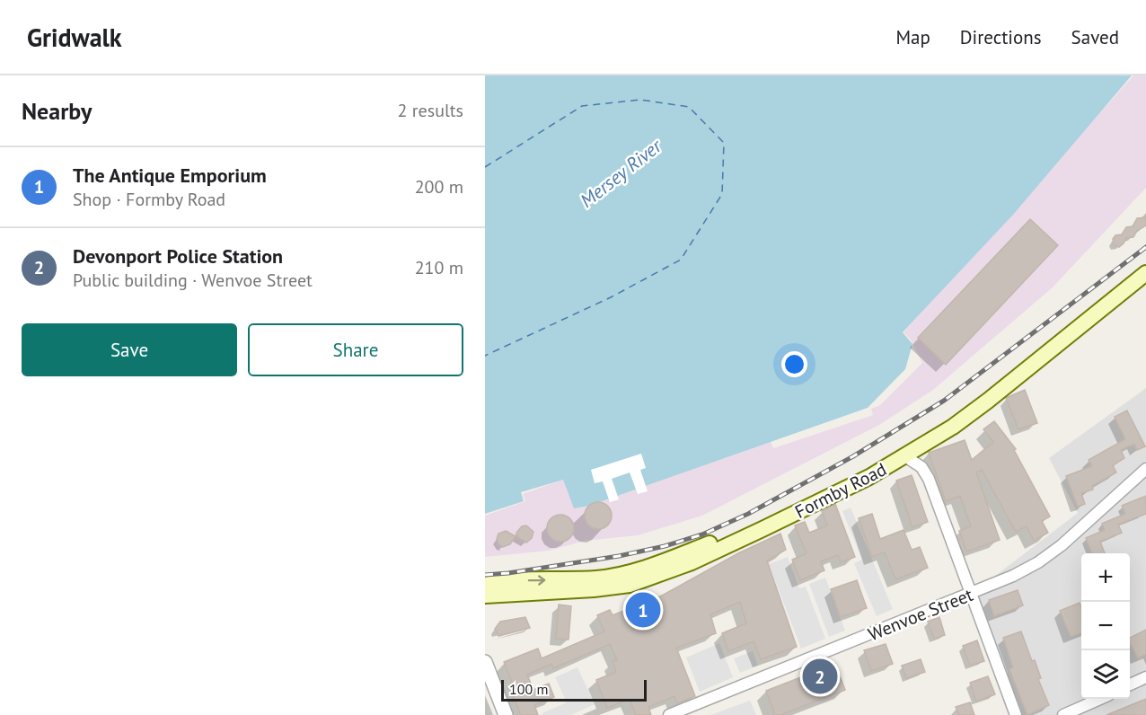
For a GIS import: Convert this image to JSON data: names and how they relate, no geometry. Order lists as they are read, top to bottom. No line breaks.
{"streets":{"main road":["Formby Road"],"street":["Wenvoe Street"]},"water":["Mersey River"],"scale_bar":"100 m","page":{"header":"Gridwalk","nav":["Map","Directions","Saved"],"heading":["Nearby","2 results"],"list":[{"mark":"1","name":"The Antique Emporium","note":"Shop · Formby Road","value":"200 m"},{"mark":"2","name":"Devonport Police Station","note":"Public building · Wenvoe Street","value":"210 m"}],"buttons":["Save","Share"],"map_buttons":["+","−"],"pins":["1","2"],"scale":"100 m"}}
